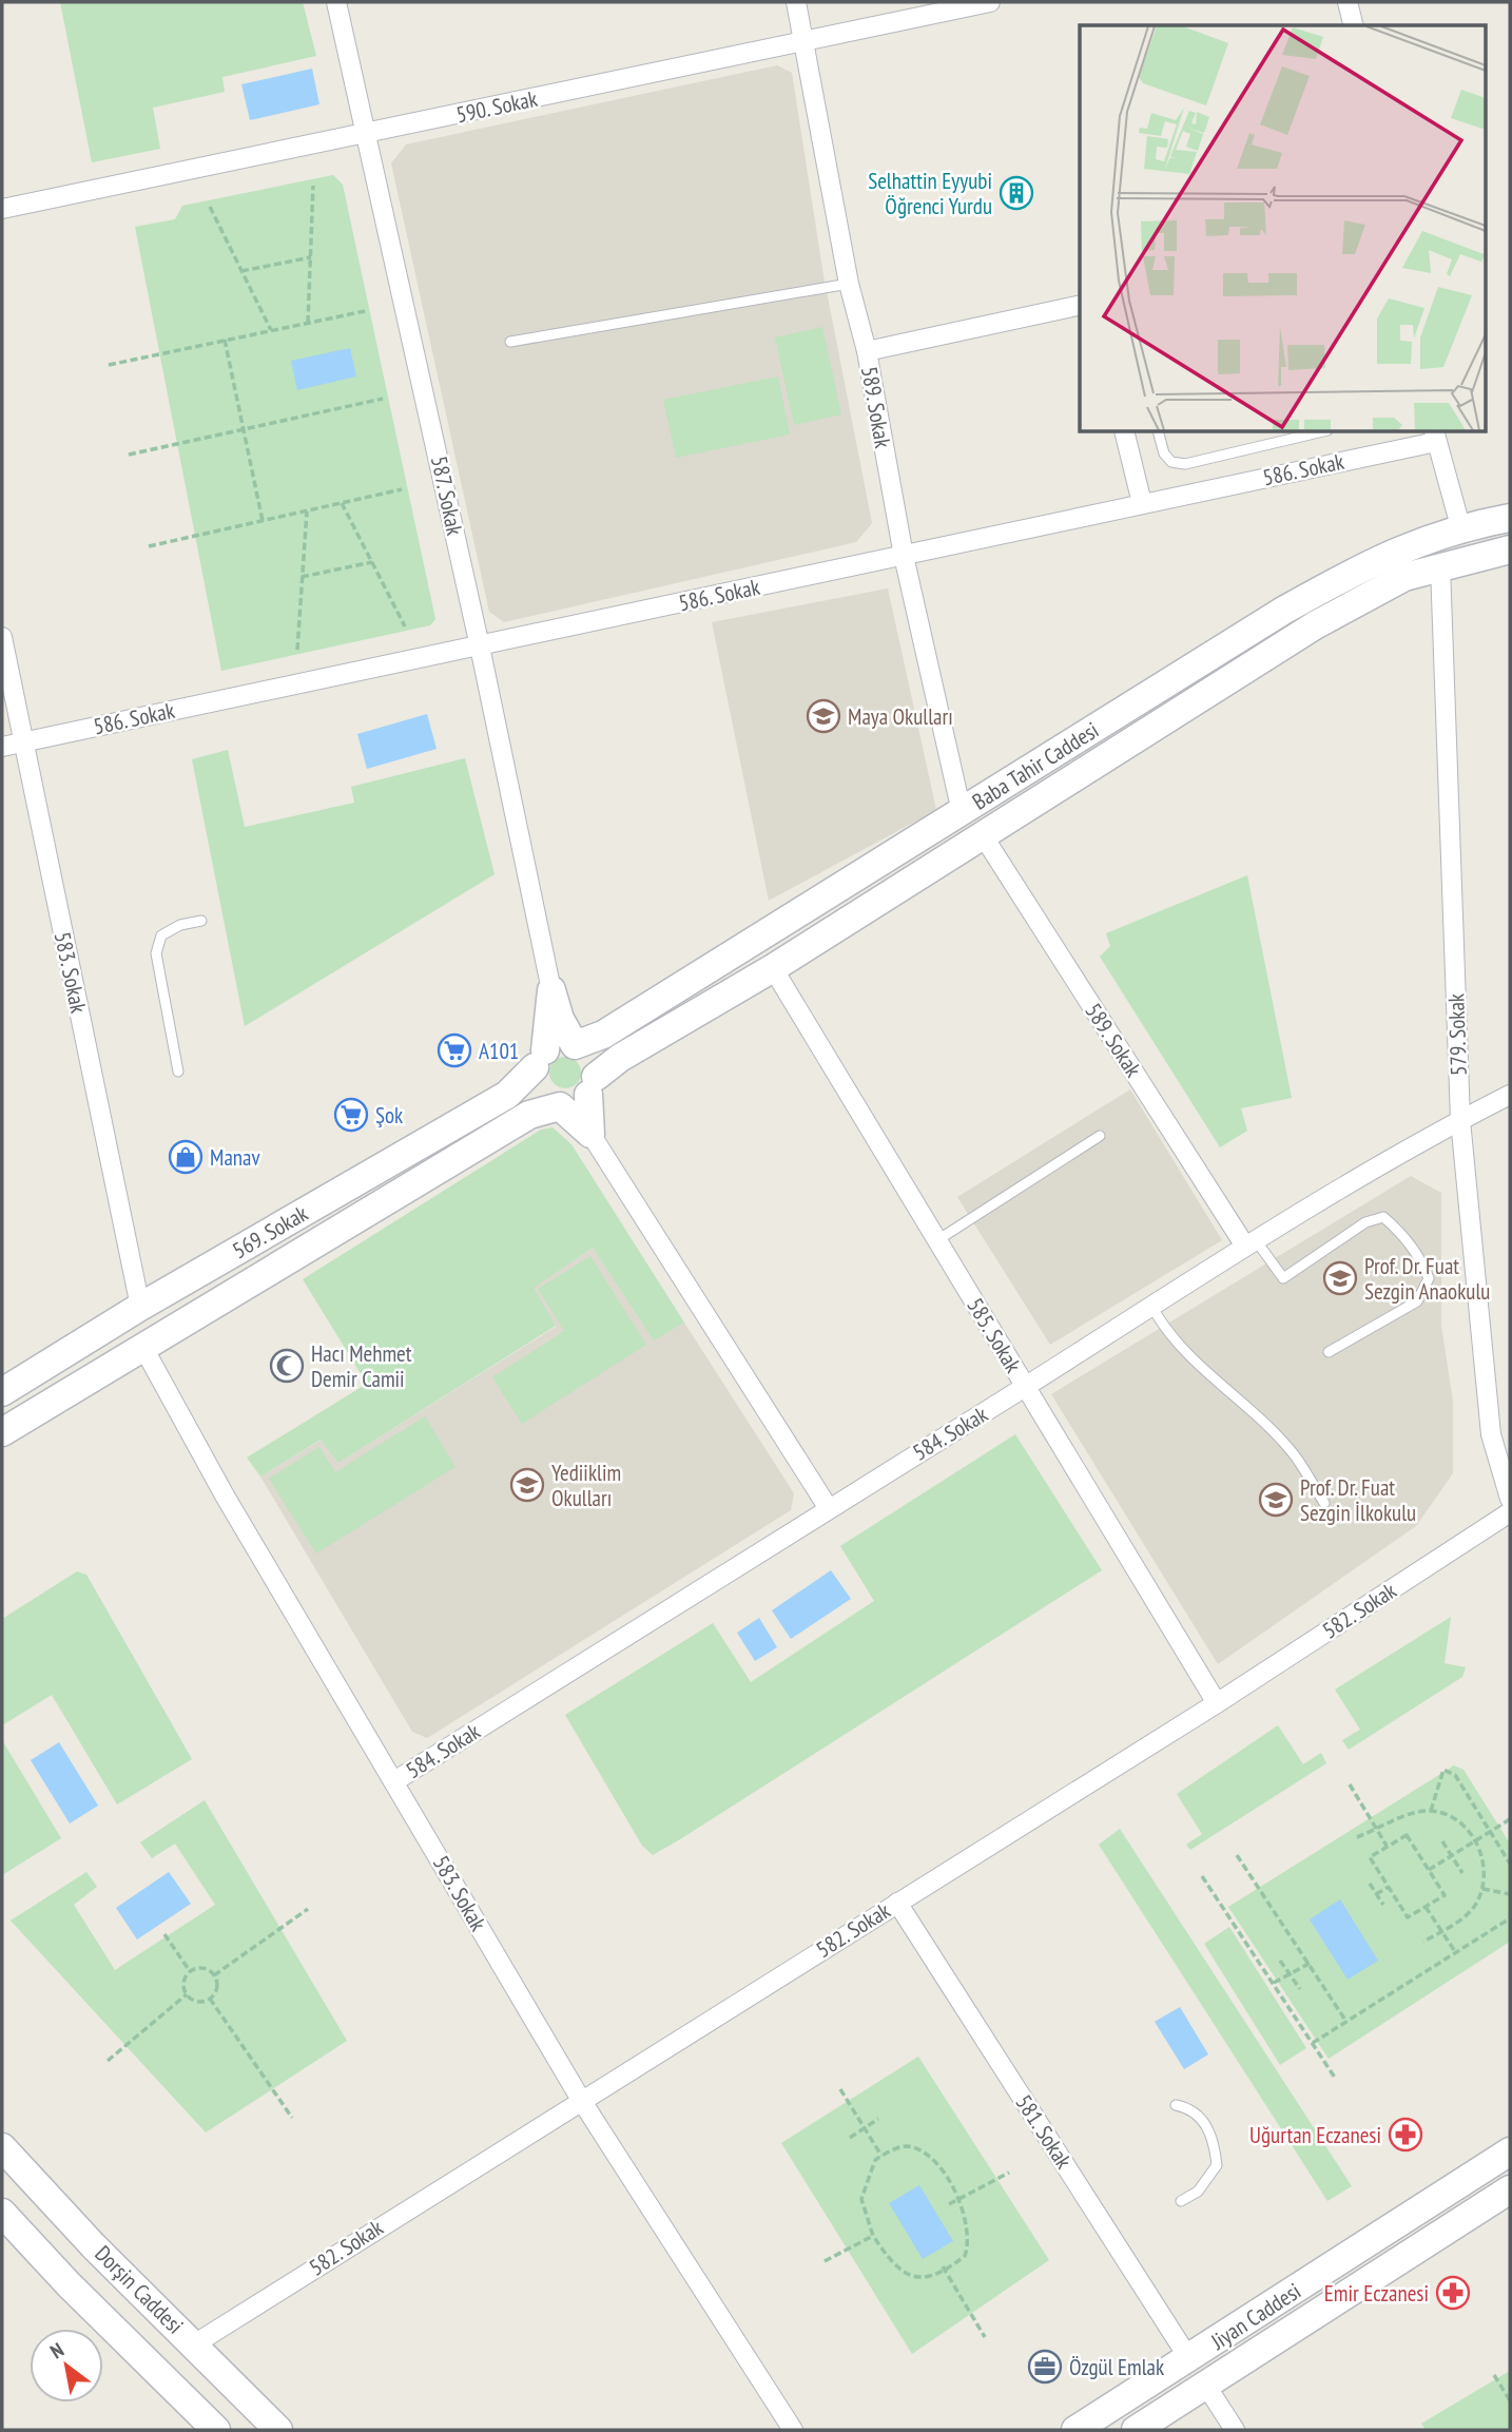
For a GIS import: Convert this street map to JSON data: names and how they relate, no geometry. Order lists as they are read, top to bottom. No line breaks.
{"streets":{"street":["590. Sokak","589. Sokak","586. Sokak","587. Sokak","Baba Tahir Caddesi","583. Sokak","579. Sokak","569. Sokak","585. Sokak","584. Sokak","582. Sokak","581. Sokak","Dorşin Caddesi","Jiyan Caddesi"]},"crossings":[["590. Sokak","589. Sokak"],["590. Sokak","587. Sokak"],["589. Sokak","586. Sokak"],["589. Sokak","Baba Tahir Caddesi"],["589. Sokak","584. Sokak"],["586. Sokak","587. Sokak"],["586. Sokak","583. Sokak"],["Baba Tahir Caddesi","579. Sokak"],["Baba Tahir Caddesi","569. Sokak"],["Baba Tahir Caddesi","585. Sokak"],["583. Sokak","569. Sokak"],["583. Sokak","584. Sokak"],["583. Sokak","582. Sokak"],["579. Sokak","584. Sokak"],["585. Sokak","584. Sokak"],["585. Sokak","582. Sokak"],["582. Sokak","581. Sokak"],["582. Sokak","Dorşin Caddesi"],["581. Sokak","Jiyan Caddesi"]],"places":{"building":["Selhattin Eyyubi Öğrenci Yurdu"],"school or university":["Maya Okulları","Prof. Dr. Fuat Sezgin Anaokulu","Yediiklim Okulları","Prof. Dr. Fuat Sezgin İlkokulu"],"supermarket":["A101","Şok"],"shop":["Manav"],"mosque":["Hacı Mehmet Demir Camii"],"pharmacy":["Uğurtan Eczanesi","Emir Eczanesi"],"office":["Özgül Emlak"]},"north":"top left"}
